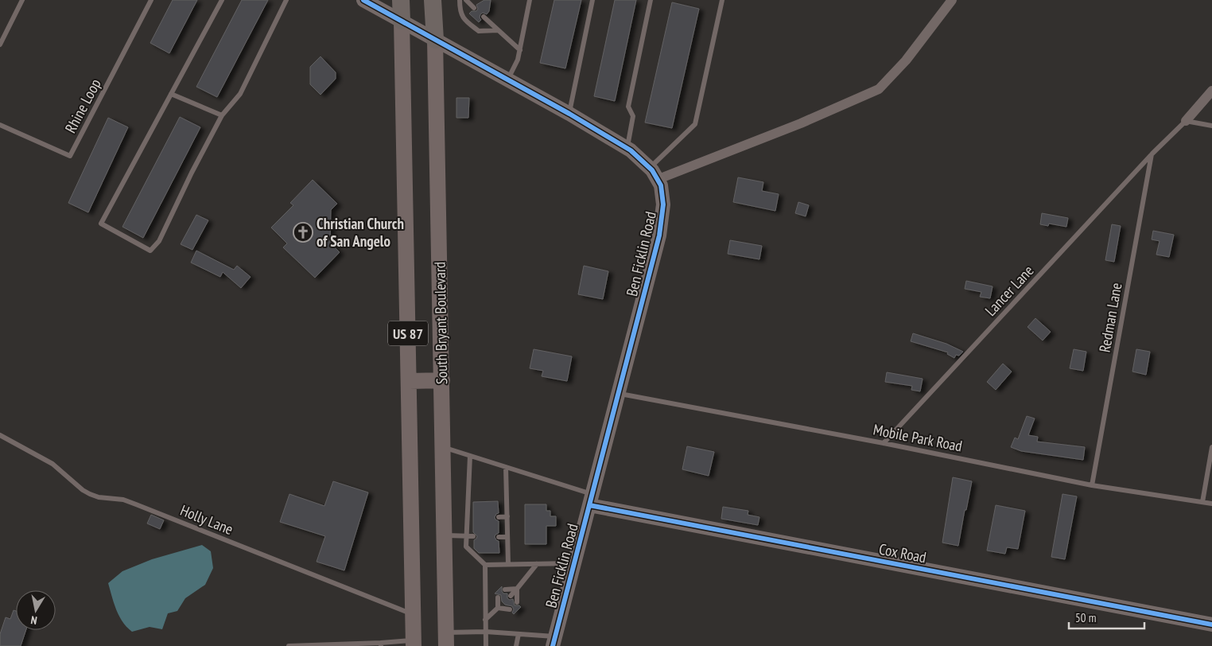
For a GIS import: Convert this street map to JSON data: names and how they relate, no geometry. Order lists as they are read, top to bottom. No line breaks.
{"streets":{"highway":["South Bryant Boulevard","US 87"],"street":["Ben Ficklin Road","Cox Road"],"lane":["Rhine Loop","Lancer Lane","Redman Lane","Mobile Park Road","Holly Lane"]},"crossings":[["Ben Ficklin Road","South Bryant Boulevard"],["Ben Ficklin Road","US 87"],["Ben Ficklin Road","Mobile Park Road"],["Ben Ficklin Road","Cox Road"],["Lancer Lane","Redman Lane"],["Lancer Lane","Mobile Park Road"],["Redman Lane","Mobile Park Road"],["US 87","Holly Lane"]],"places":{"church":["Christian Church of San Angelo"]},"scale_bar":"50 m","north":"bottom"}
